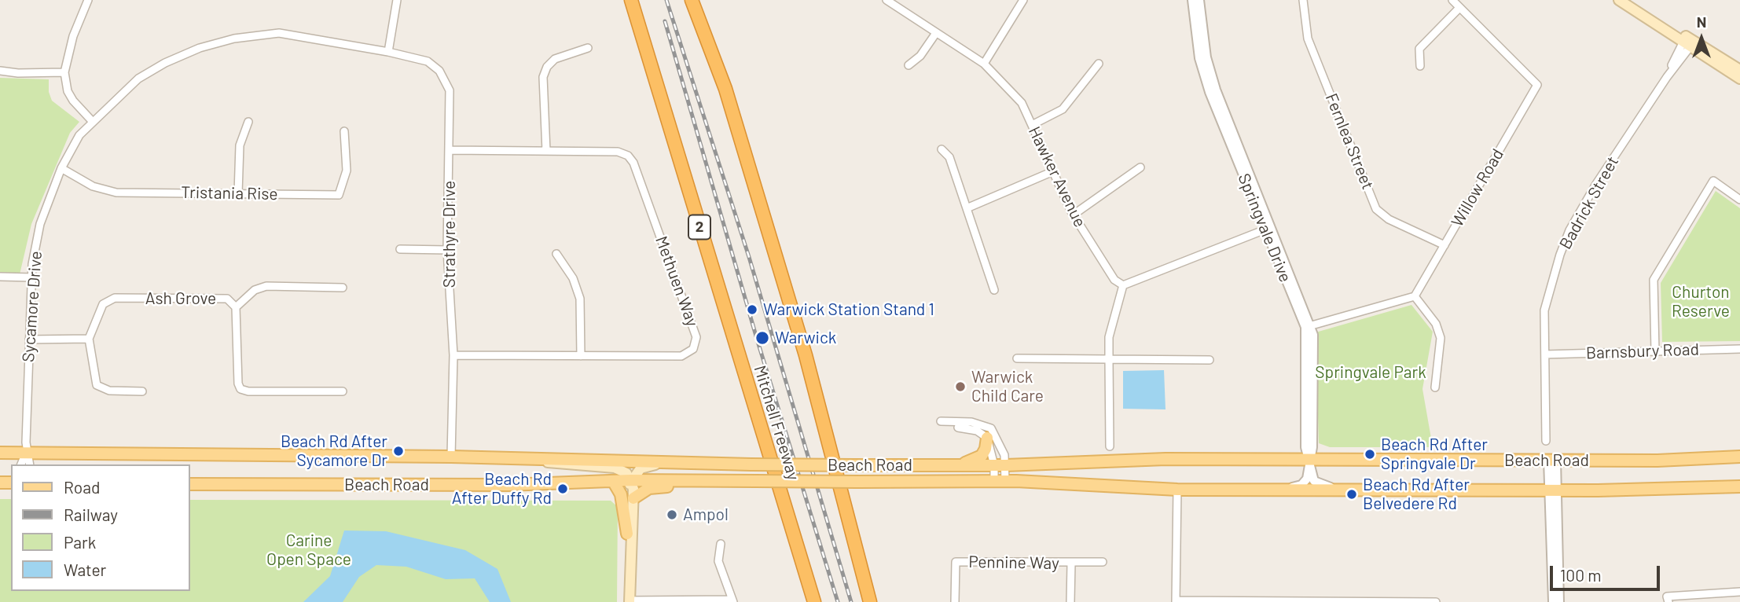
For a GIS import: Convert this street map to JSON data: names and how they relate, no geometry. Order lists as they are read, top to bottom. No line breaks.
{"streets":{"highway":["2","Mitchell Freeway"],"main road":["Beach Road"],"street":["Fernlea Street","Hawker Avenue","Willow Road","Tristania Rise","Badrick Street","Springvale Drive","Strathyre Drive","Methuen Way","Ash Grove","Sycamore Drive","Barnsbury Road","Pennine Way"]},"crossings":[["Fernlea Street","Willow Road"],["Tristania Rise","Sycamore Drive"],["Badrick Street","Barnsbury Road"],["Springvale Drive","Beach Road"],["Strathyre Drive","Methuen Way"],["Strathyre Drive","Sycamore Drive"],["Strathyre Drive","Beach Road"],["Sycamore Drive","Beach Road"]],"parks":["Churton Reserve","Springvale Park","Carine Open Space"],"places":["Warwick Station Stand 1","Warwick","Warwick Child Care","Beach Rd After Sycamore Dr","Beach Rd After Springvale Dr","Beach Rd After Duffy Rd","Beach Rd After Belvedere Rd","Ampol"],"legend":["Road","Railway","Park","Water"],"scale_bar":"100 m","north":"top"}
